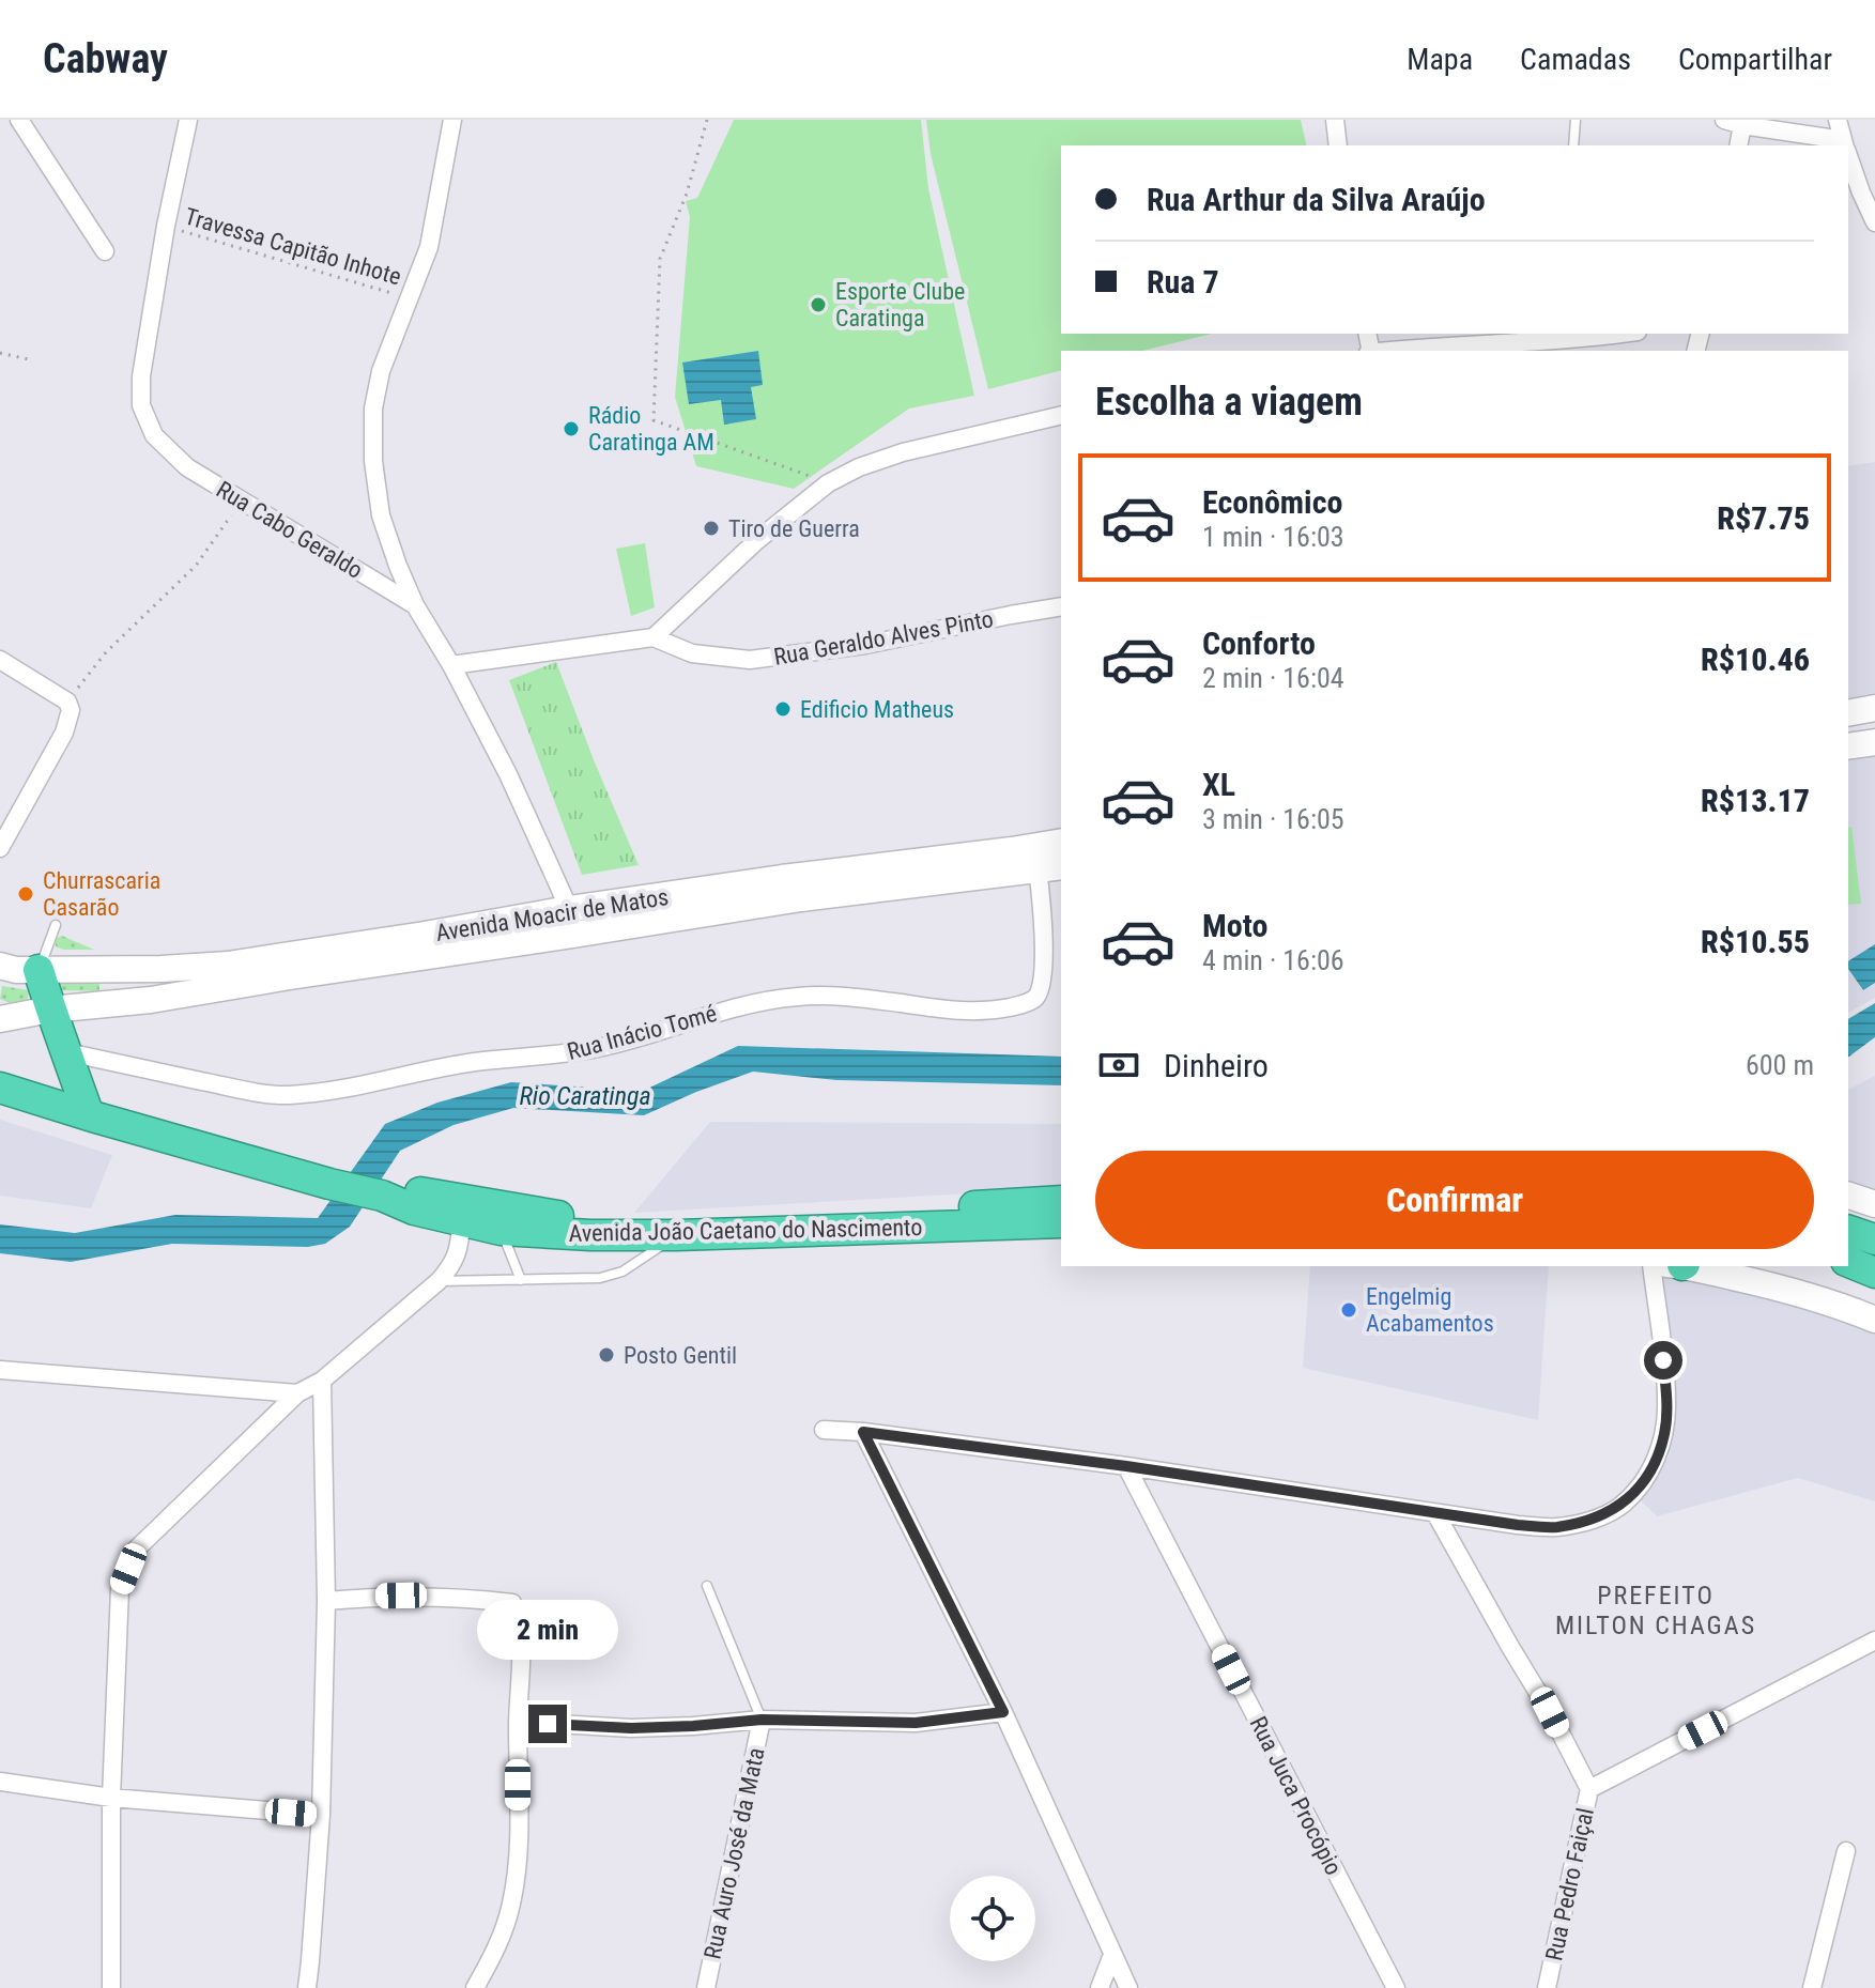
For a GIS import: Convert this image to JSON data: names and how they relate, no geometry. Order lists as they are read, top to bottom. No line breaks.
{"streets":{"highway":["Avenida João Caetano do Nascimento"],"main road":["Avenida Moacir de Matos"],"street":["Rua Cabo Geraldo","Rua Geraldo Alves Pinto","Rua Inácio Tomé","Rua Juca Procópio","Rua Auro José da Mata","Rua Pedro Faiçal"],"path":["Travessa Capitão Inhote"]},"crossings":[["Travessa Capitão Inhote","Rua Cabo Geraldo"],["Rua Cabo Geraldo","Avenida Moacir de Matos"],["Avenida Moacir de Matos","Rua Inácio Tomé"]],"districts":["PREFEITO MILTON CHAGAS"],"water":["Rio Caratinga"],"places":["Esporte Clube Caratinga","Rádio Caratinga AM","Tiro de Guerra","Edificio Matheus","Churrascaria Casarão","Engelmig Acabamentos","Posto Gentil"],"page":{"header":"Cabway","nav":["Mapa","Camadas","Compartilhar"],"banner":["Rua Arthur da Silva Araújo","Rua 7"],"heading":"Escolha a viagem","list":[{"name":"Econômico","note":"1 min · 16:03","value":"R$7.75"},{"name":"Conforto","note":"2 min · 16:04","value":"R$10.46"},{"name":"XL","note":"3 min · 16:05","value":"R$13.17"},{"name":"Moto","note":"4 min · 16:06","value":"R$10.55"}],"pay":["Dinheiro","600 m"],"buttons":"Confirmar","bubble":"2 min"}}
